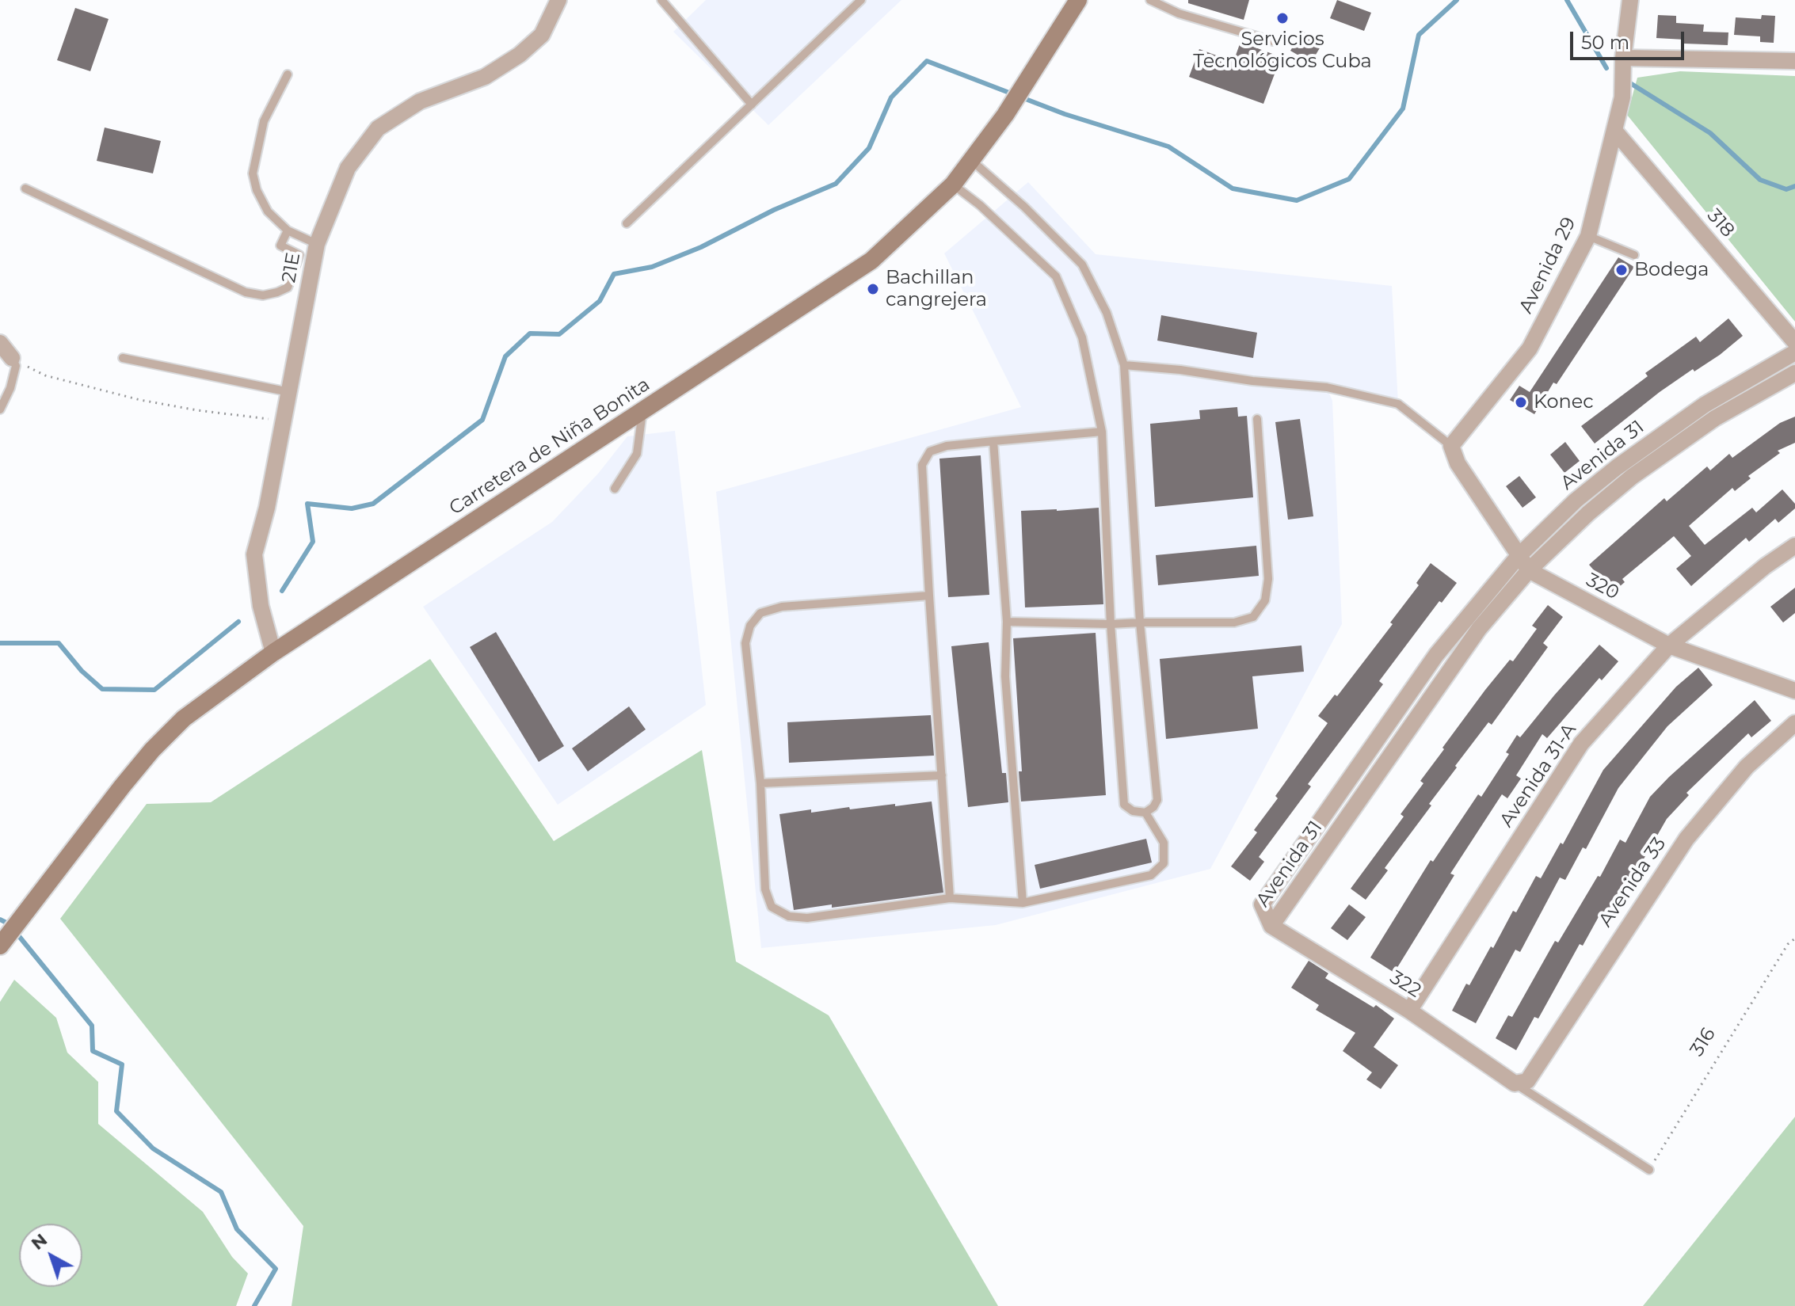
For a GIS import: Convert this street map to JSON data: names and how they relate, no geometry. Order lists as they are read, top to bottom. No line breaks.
{"streets":{"main road":["Carretera de Niña Bonita"],"street":["318","Avenida 29","21E","Avenida 31","320","Avenida 31-A","Avenida 33","322"],"path":["316"]},"crossings":[["318","Avenida 29"],["Avenida 29","320"],["21E","Carretera de Niña Bonita"],["Avenida 31","320"],["Avenida 31","322"],["320","Avenida 31-A"],["Avenida 31-A","322"],["Avenida 33","322"],["322","316"]],"places":["Servicios Tecnológicos Cuba","Bodega","Bachillan cangrejera","Konec"],"scale_bar":"50 m","north":"top left"}
